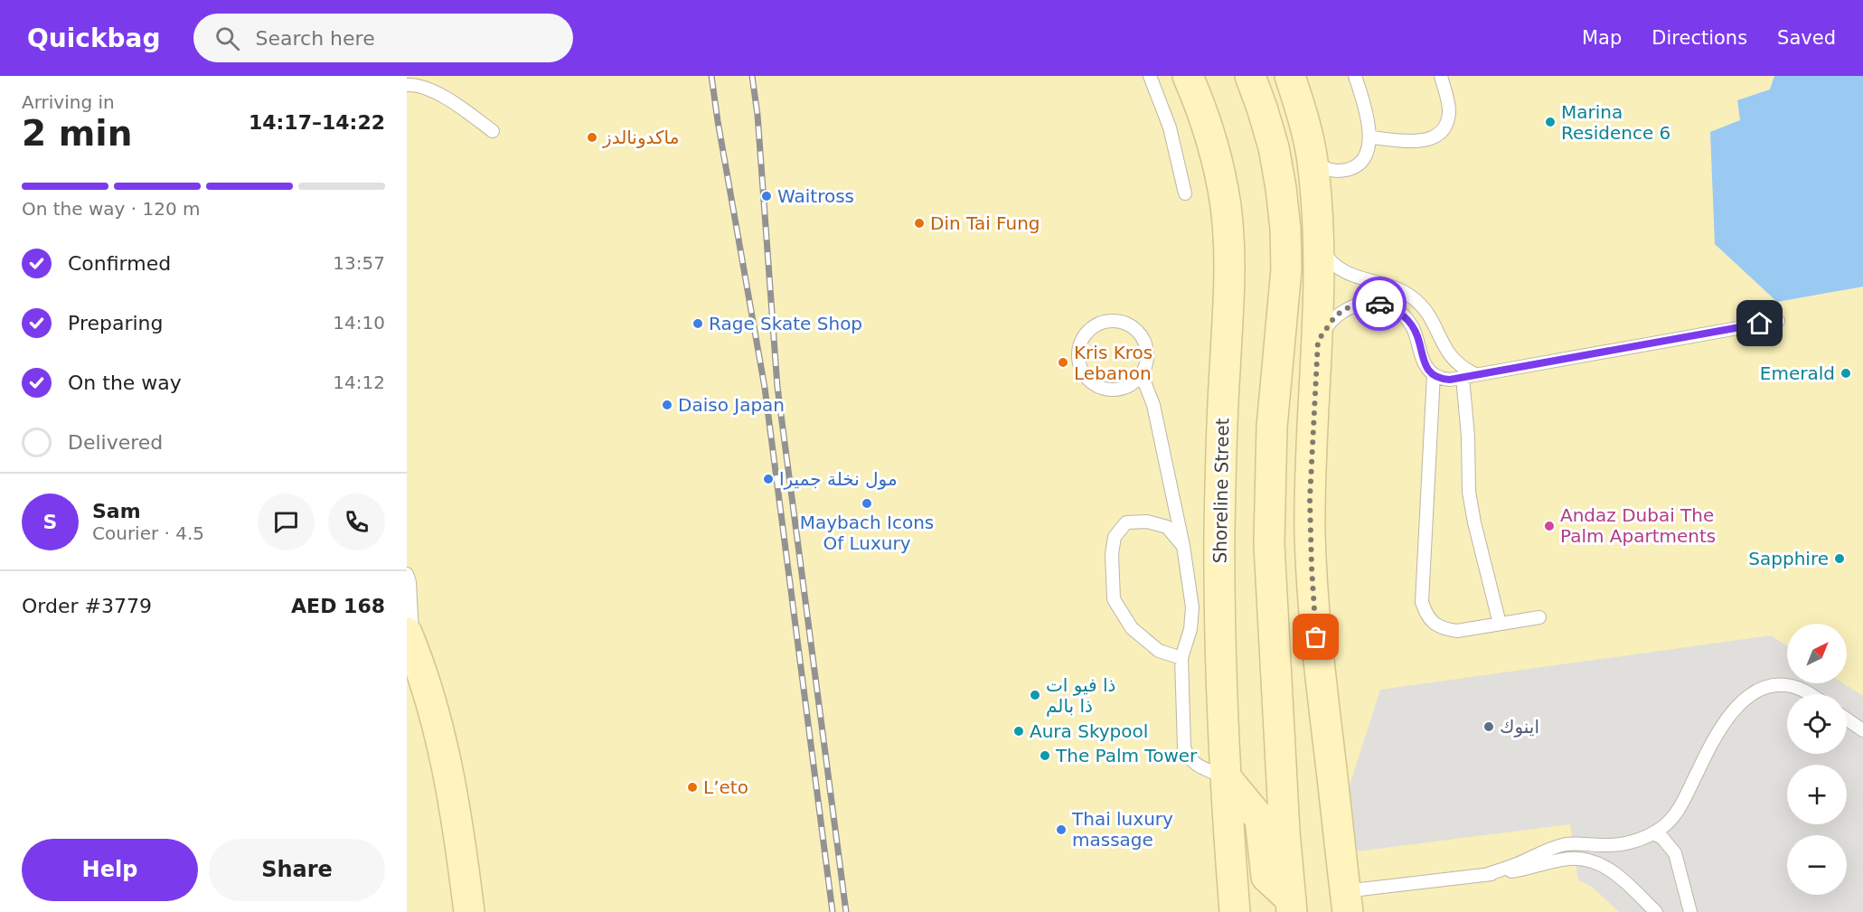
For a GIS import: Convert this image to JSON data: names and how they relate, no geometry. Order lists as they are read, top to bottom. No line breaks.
{"streets":{"main road":["Shoreline Street"]},"places":["Marina Residence 6","ماكدونالدز","Waitross","Din Tai Fung","Rage Skate Shop","Kris Kros Lebanon","Emerald","Daiso Japan","مول نخلة جميرا","Maybach Icons Of Luxury","Andaz Dubai The Palm Apartments","Sapphire","ذا فيو ات ذا بالم","اينوك","Aura Skypool","The Palm Tower","L’eto","Thai luxury massage"],"north":"top right","page":{"header":"Quickbag","search":"Search here","nav":["Map","Directions","Saved"],"heading":["2 min","Arriving in","14:17–14:22"],"panel":["Sam","Courier · 4.5","Order #3779","AED 168"],"bar":"On the way · 120 m","list":[["Confirmed","13:57"],["Preparing","14:10"],["On the way","14:12"],"Delivered"],"round":"S","map_buttons":["+","−"],"buttons":["Help","Share"]}}
